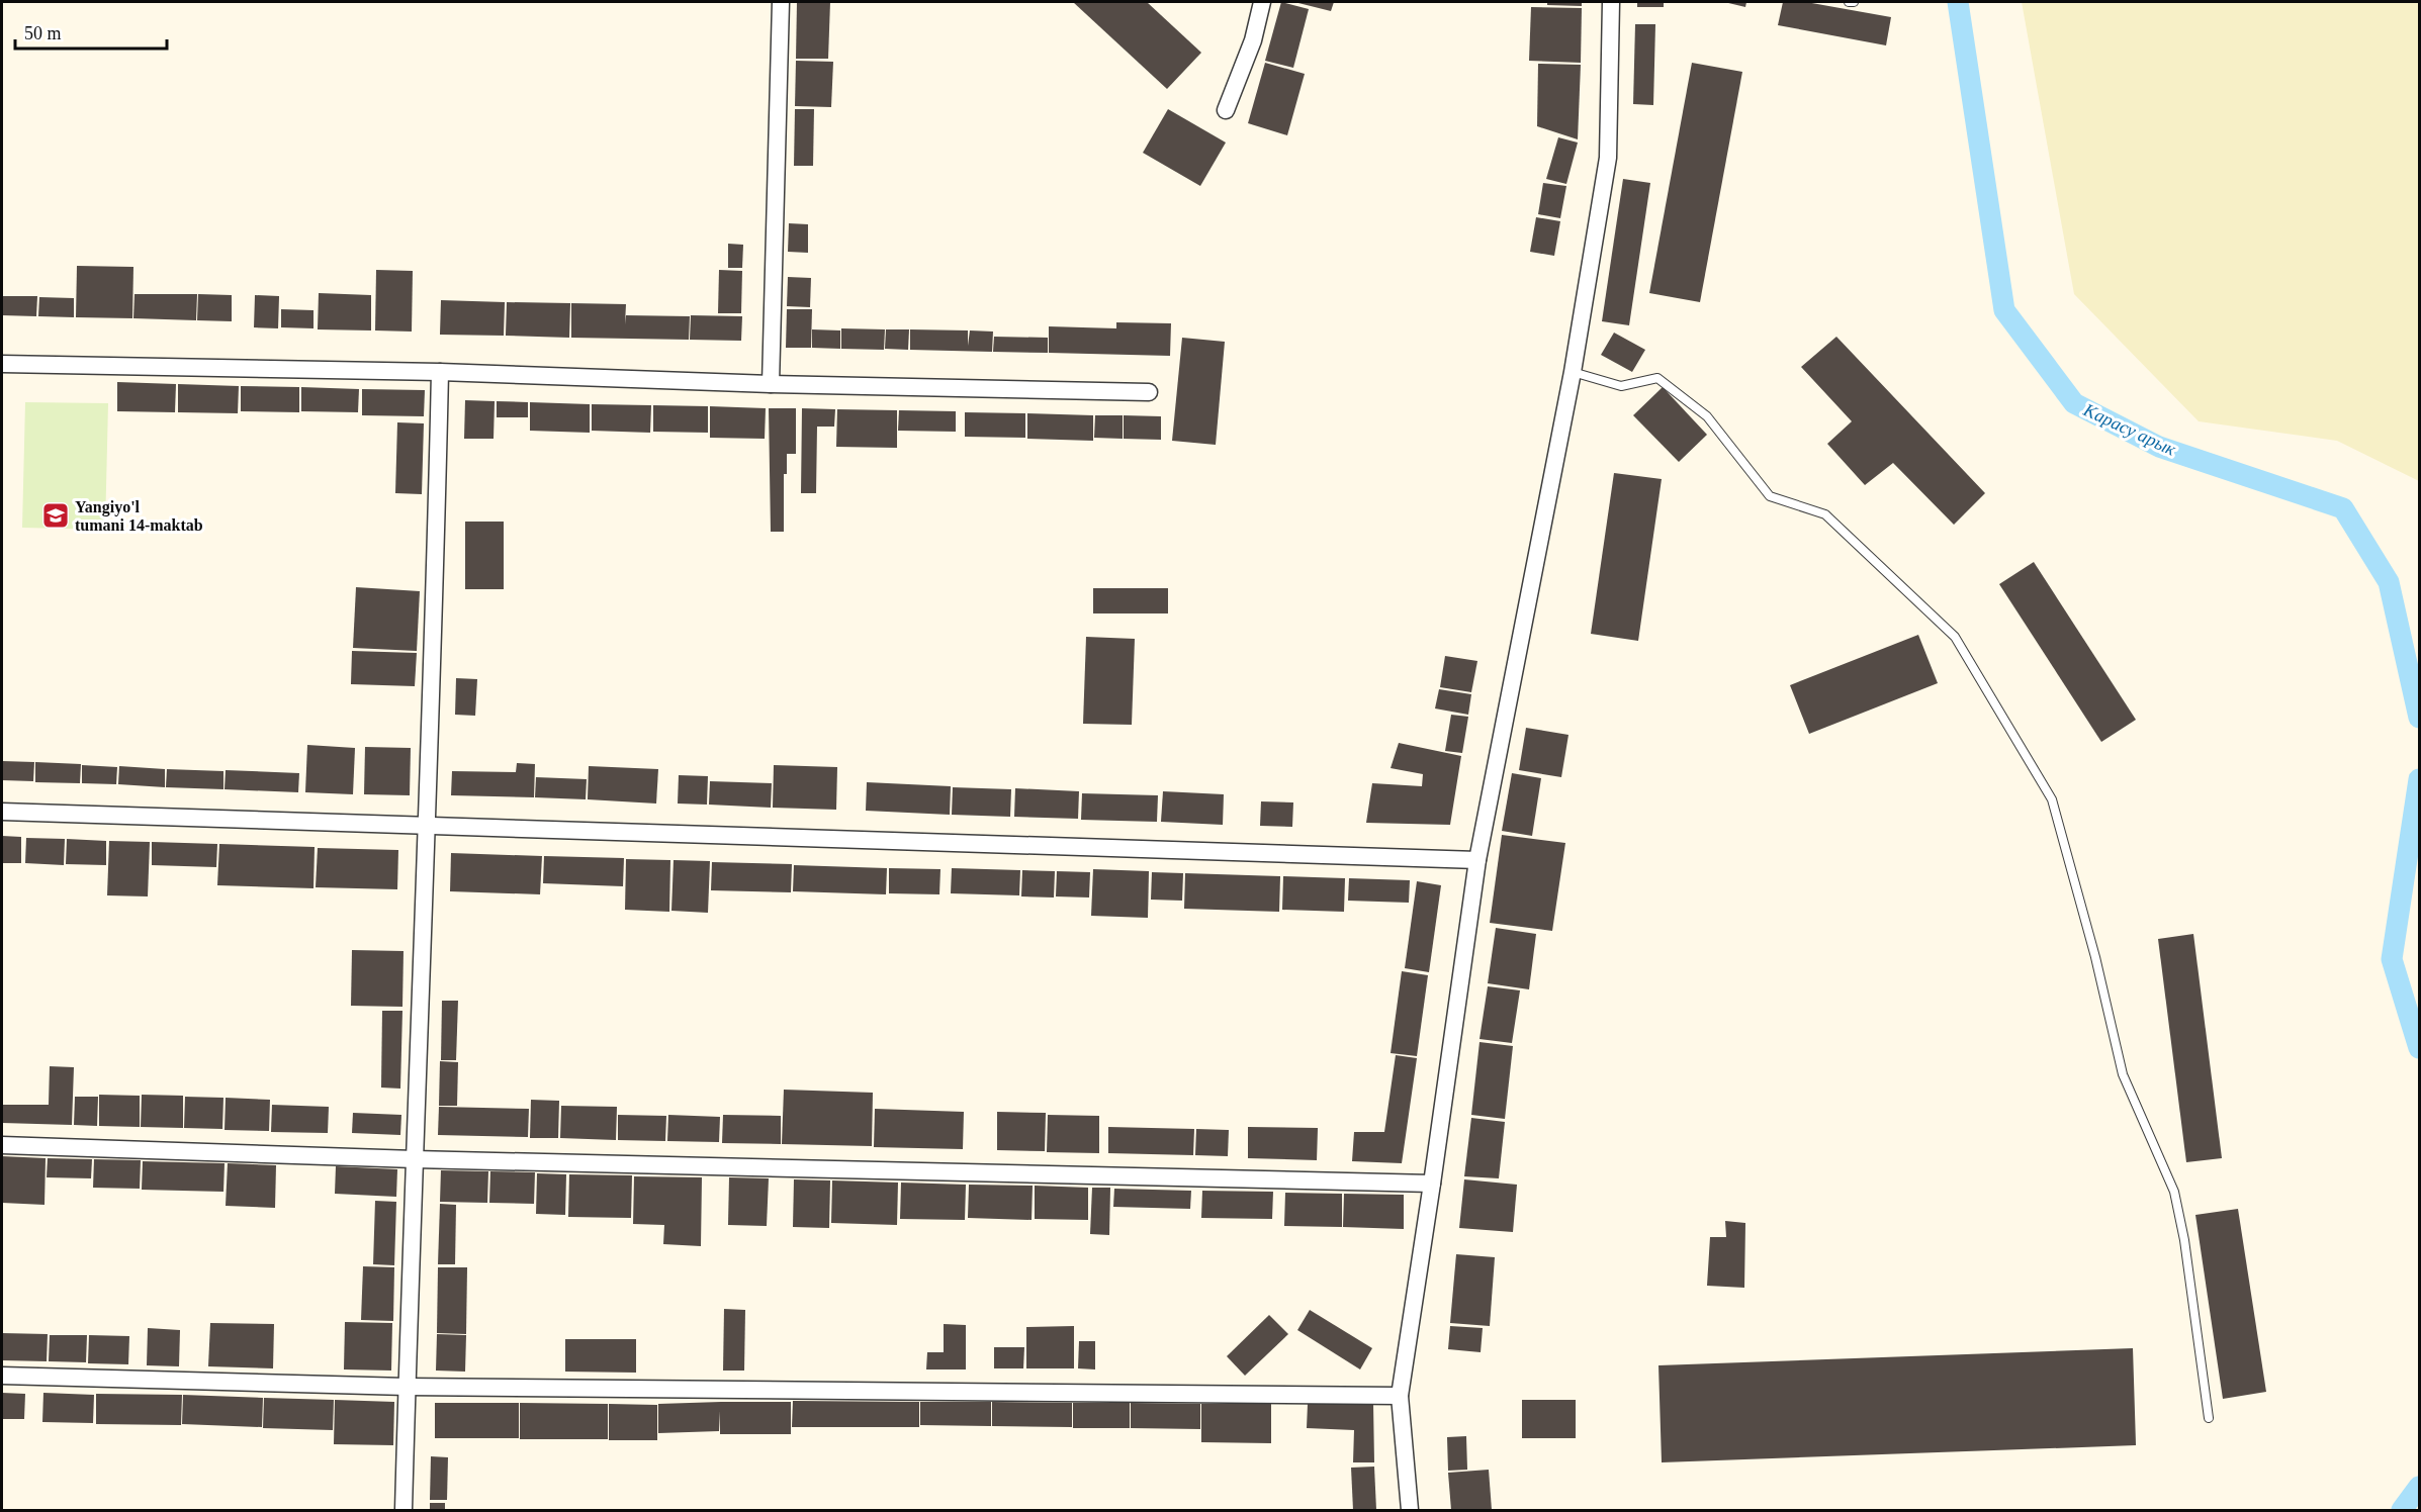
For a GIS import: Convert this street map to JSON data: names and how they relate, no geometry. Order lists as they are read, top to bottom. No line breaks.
{"water":["Карасу арык"],"places":{"school or university":["Yangiyo'l tumani 14-maktab"]},"scale_bar":"50 m"}
